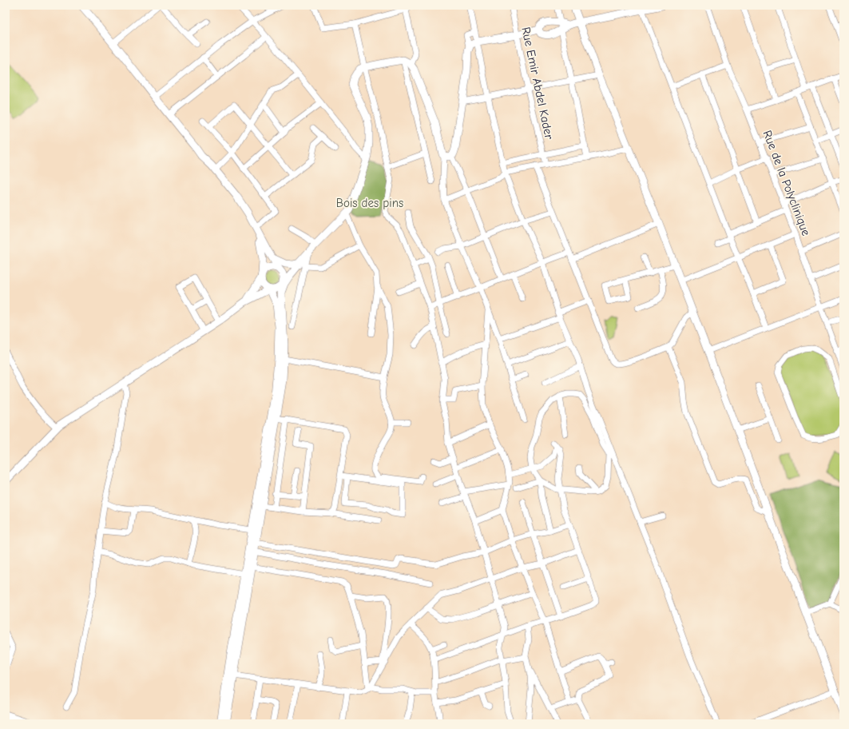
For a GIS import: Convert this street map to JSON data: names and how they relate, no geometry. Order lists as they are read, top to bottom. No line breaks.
{"streets":{"street":["Rue Emir Abdel Kader","Rue de la Polyclinique"]},"parks":["Bois des pins"]}
